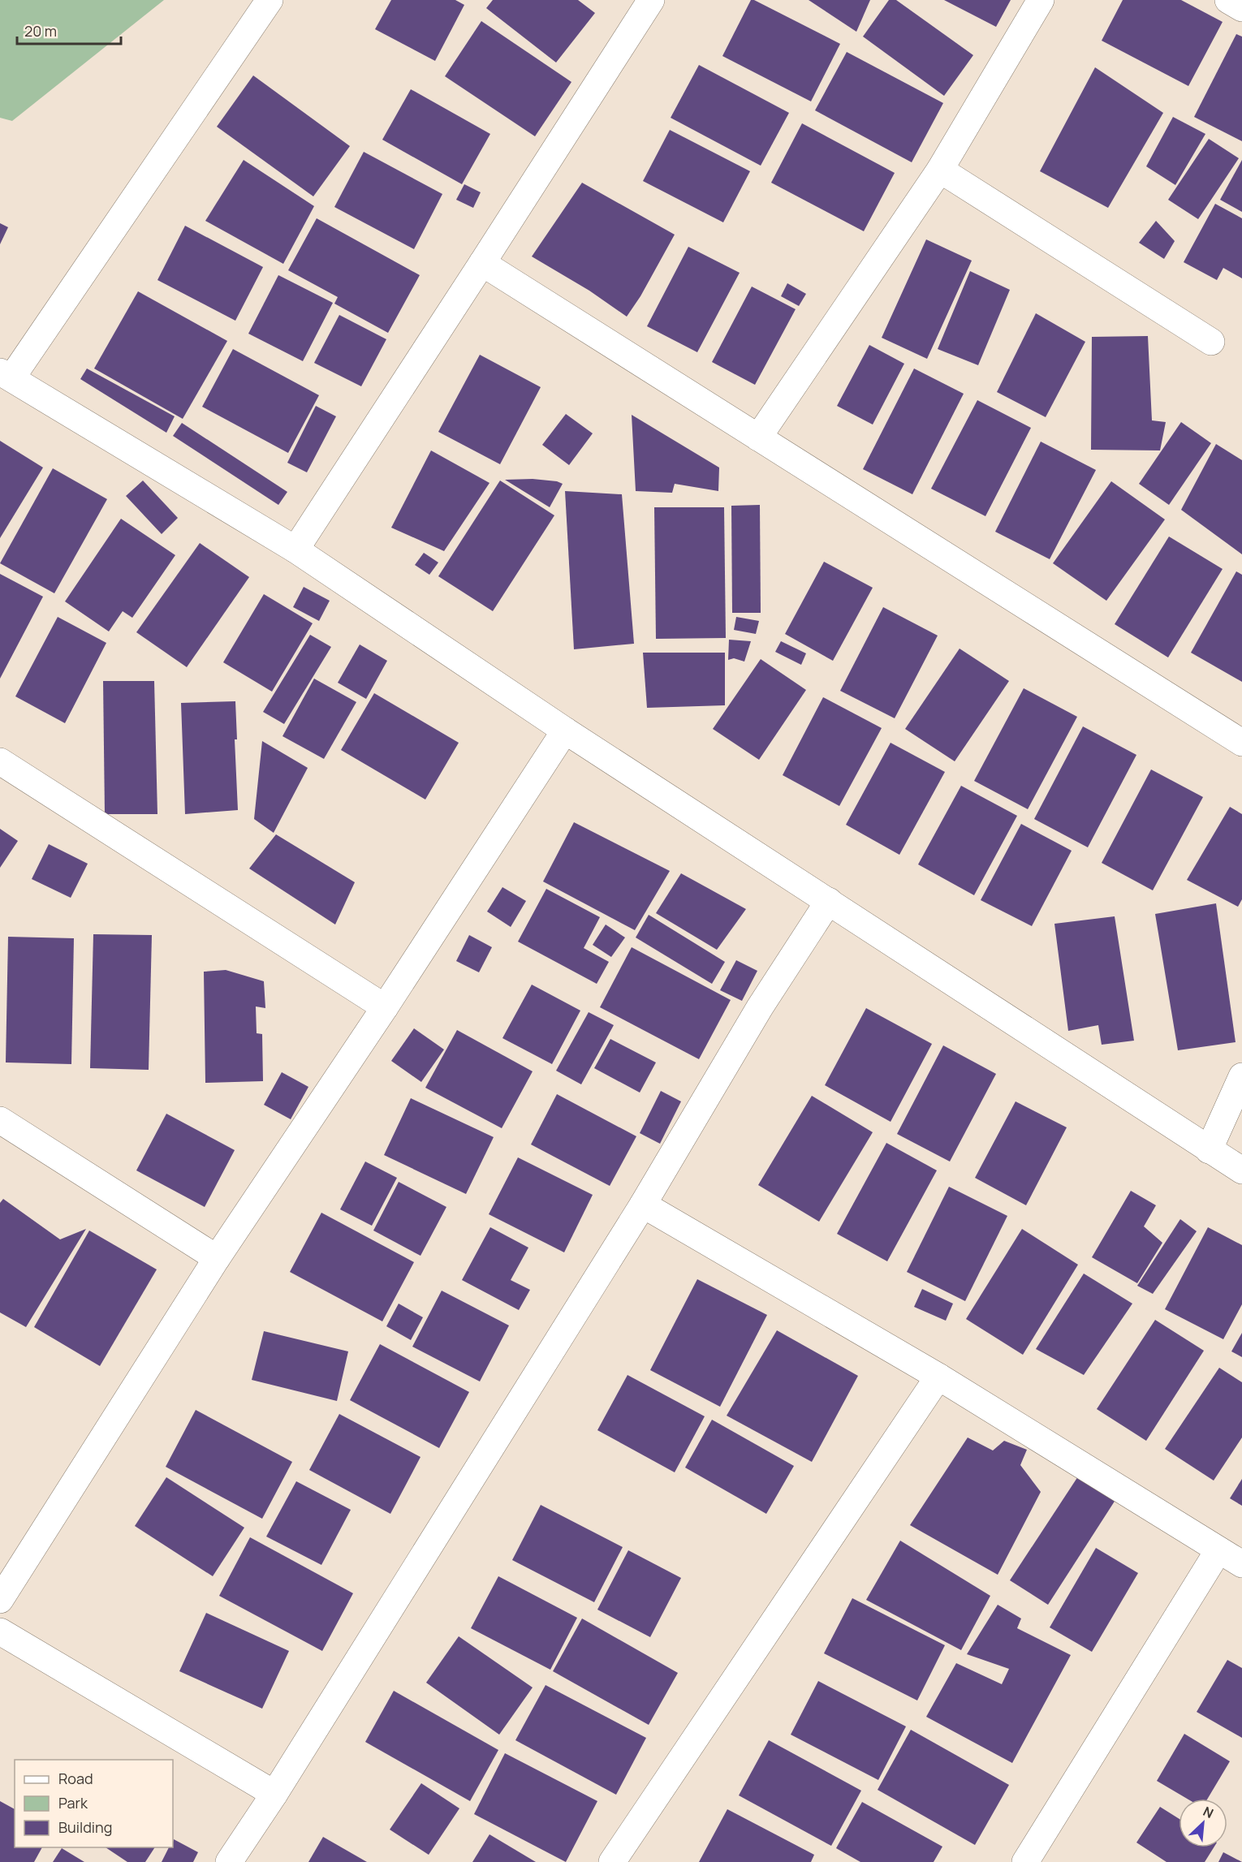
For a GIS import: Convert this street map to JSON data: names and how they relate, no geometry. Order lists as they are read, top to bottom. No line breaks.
{"legend":["Road","Park","Building"],"scale_bar":"20 m","north":"top right"}
